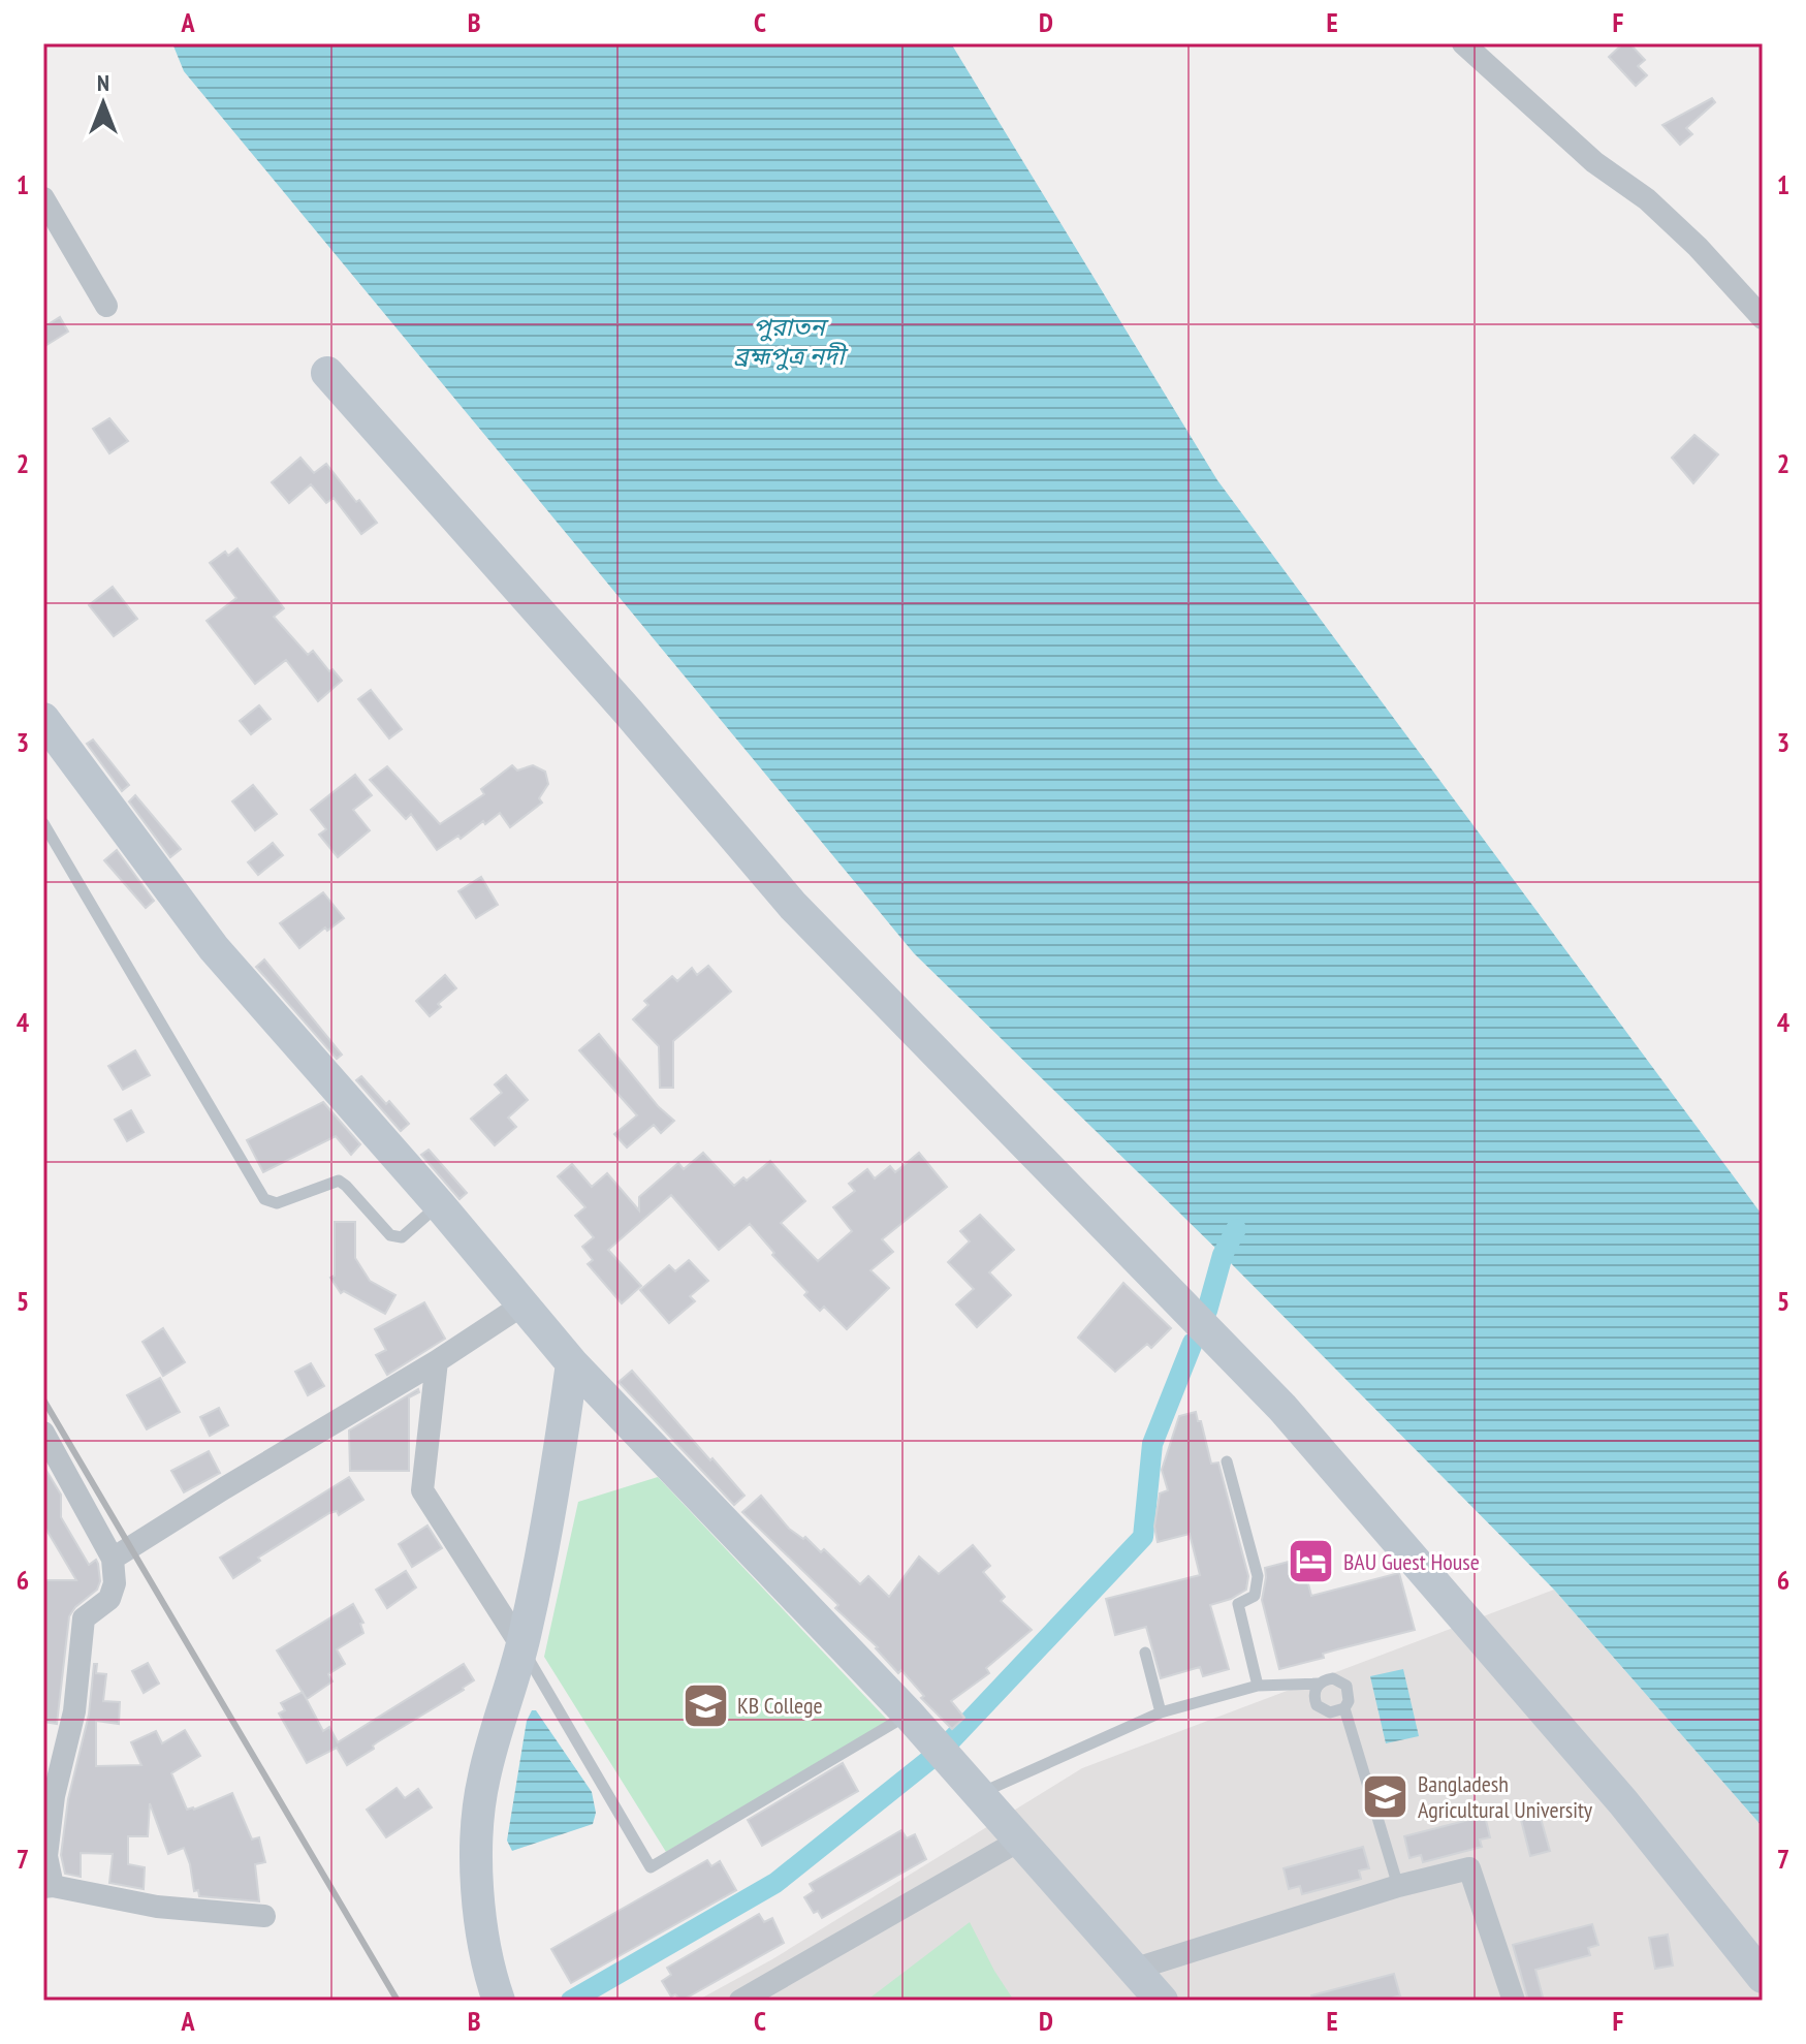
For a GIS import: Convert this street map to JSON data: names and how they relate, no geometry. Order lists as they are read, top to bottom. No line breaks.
{"water":["পুরাতন ব্রহ্মপুত্র নদী"],"places":{"hotel":["BAU Guest House"],"school or university":["KB College","Bangladesh Agricultural University"]},"north":"top","grid":{"columns":["A","B","C","D","E","F"],"rows":["1","2","3","4","5","6","7"]}}
